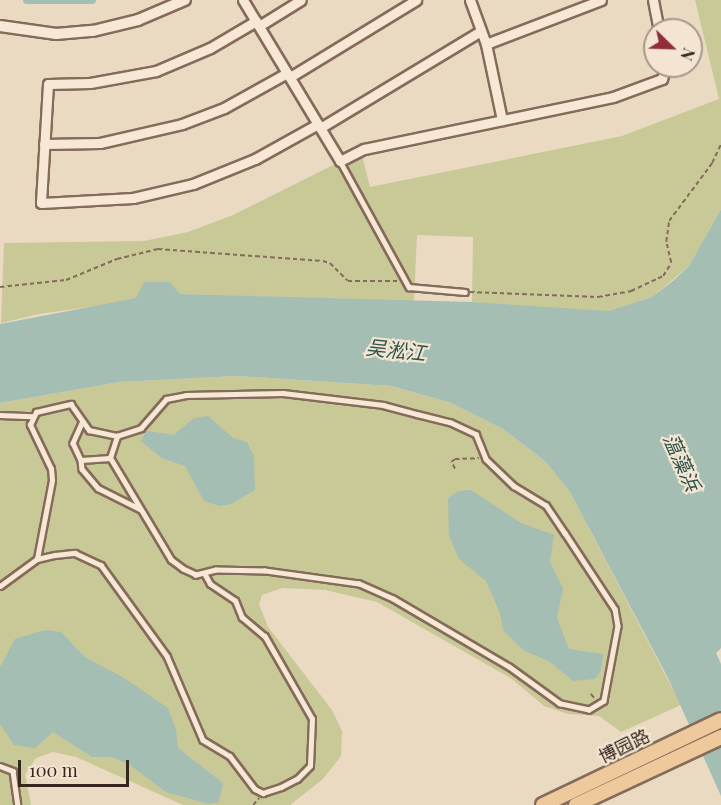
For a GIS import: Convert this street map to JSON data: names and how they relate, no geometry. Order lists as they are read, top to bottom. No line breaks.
{"streets":{"main road":["博园路"]},"water":["吴淞江","蕰藻浜"],"scale_bar":"100 m","north":"bottom right"}
